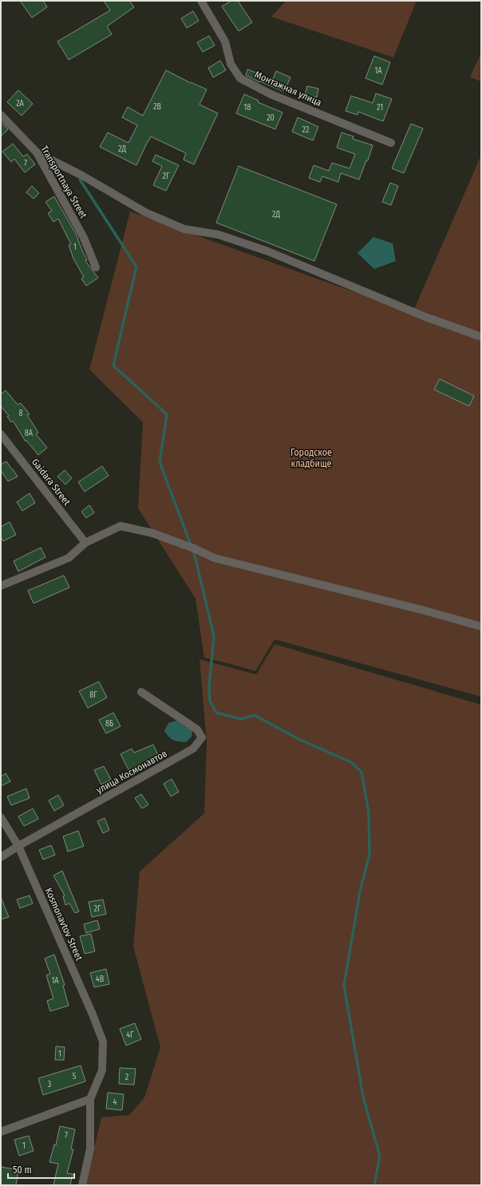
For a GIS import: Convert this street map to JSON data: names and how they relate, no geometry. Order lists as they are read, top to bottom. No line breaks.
{"streets":{"street":["Монтажная улица","Transportnaya Street","Gaidara Street","улица Космонавтов","Kosmonavtov Street"]},"crossings":[["улица Космонавтов","Kosmonavtov Street"]],"parks":["Городское кладбище"],"house_numbers":["1А","2А","2В","18","21","20","22","2Д","7","2Г","2Д","1","8","8А","8Г","8Б","2Г","4В","1А","4Г","1","5","2","3","4","7","1"],"scale_bar":"50 m"}
